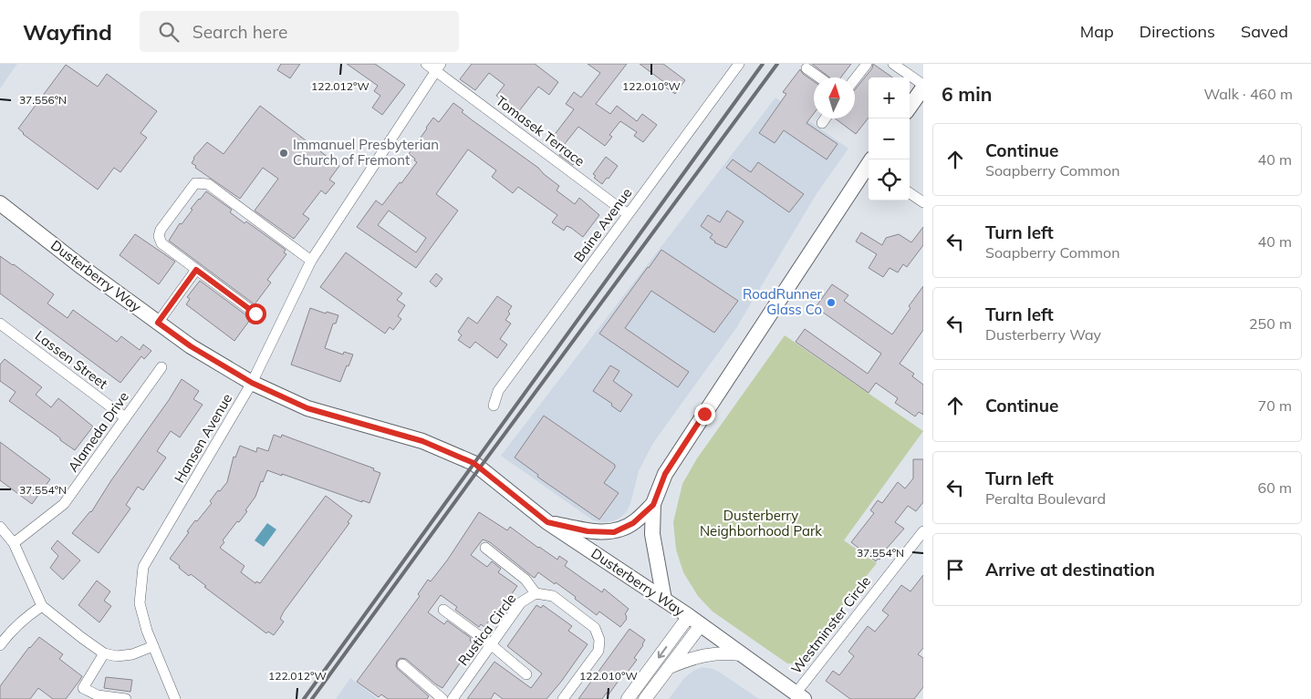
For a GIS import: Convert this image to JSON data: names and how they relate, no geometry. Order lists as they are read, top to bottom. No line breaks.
{"streets":{"main road":["Dusterberry Way"],"street":["Tomasek Terrace","Baine Avenue","Lassen Street","Alameda Drive","Hansen Avenue","Westminster Circle","Rustica Circle"]},"crossings":[["Tomasek Terrace","Baine Avenue"],["Tomasek Terrace","Hansen Avenue"],["Dusterberry Way","Hansen Avenue"],["Dusterberry Way","Westminster Circle"],["Lassen Street","Alameda Drive"]],"parks":["Dusterberry Neighborhood Park"],"places":["Immanuel Presbyterian Church of Fremont","RoadRunner Glass Co"],"north":"top","page":{"header":"Wayfind","search":"Search here","nav":["Map","Directions","Saved"],"heading":["6 min","Walk · 460 m"],"map_buttons":["+","−"],"list":[["Continue","Soapberry Common","40 m"],["Turn left","Soapberry Common","40 m"],["Turn left","Dusterberry Way","250 m"],["Continue","70 m"],["Turn left","Peralta Boulevard","60 m"],"Arrive at destination"]},"coordinates":["122.012°W","122.010°W","37.556°N","37.554°N"]}
